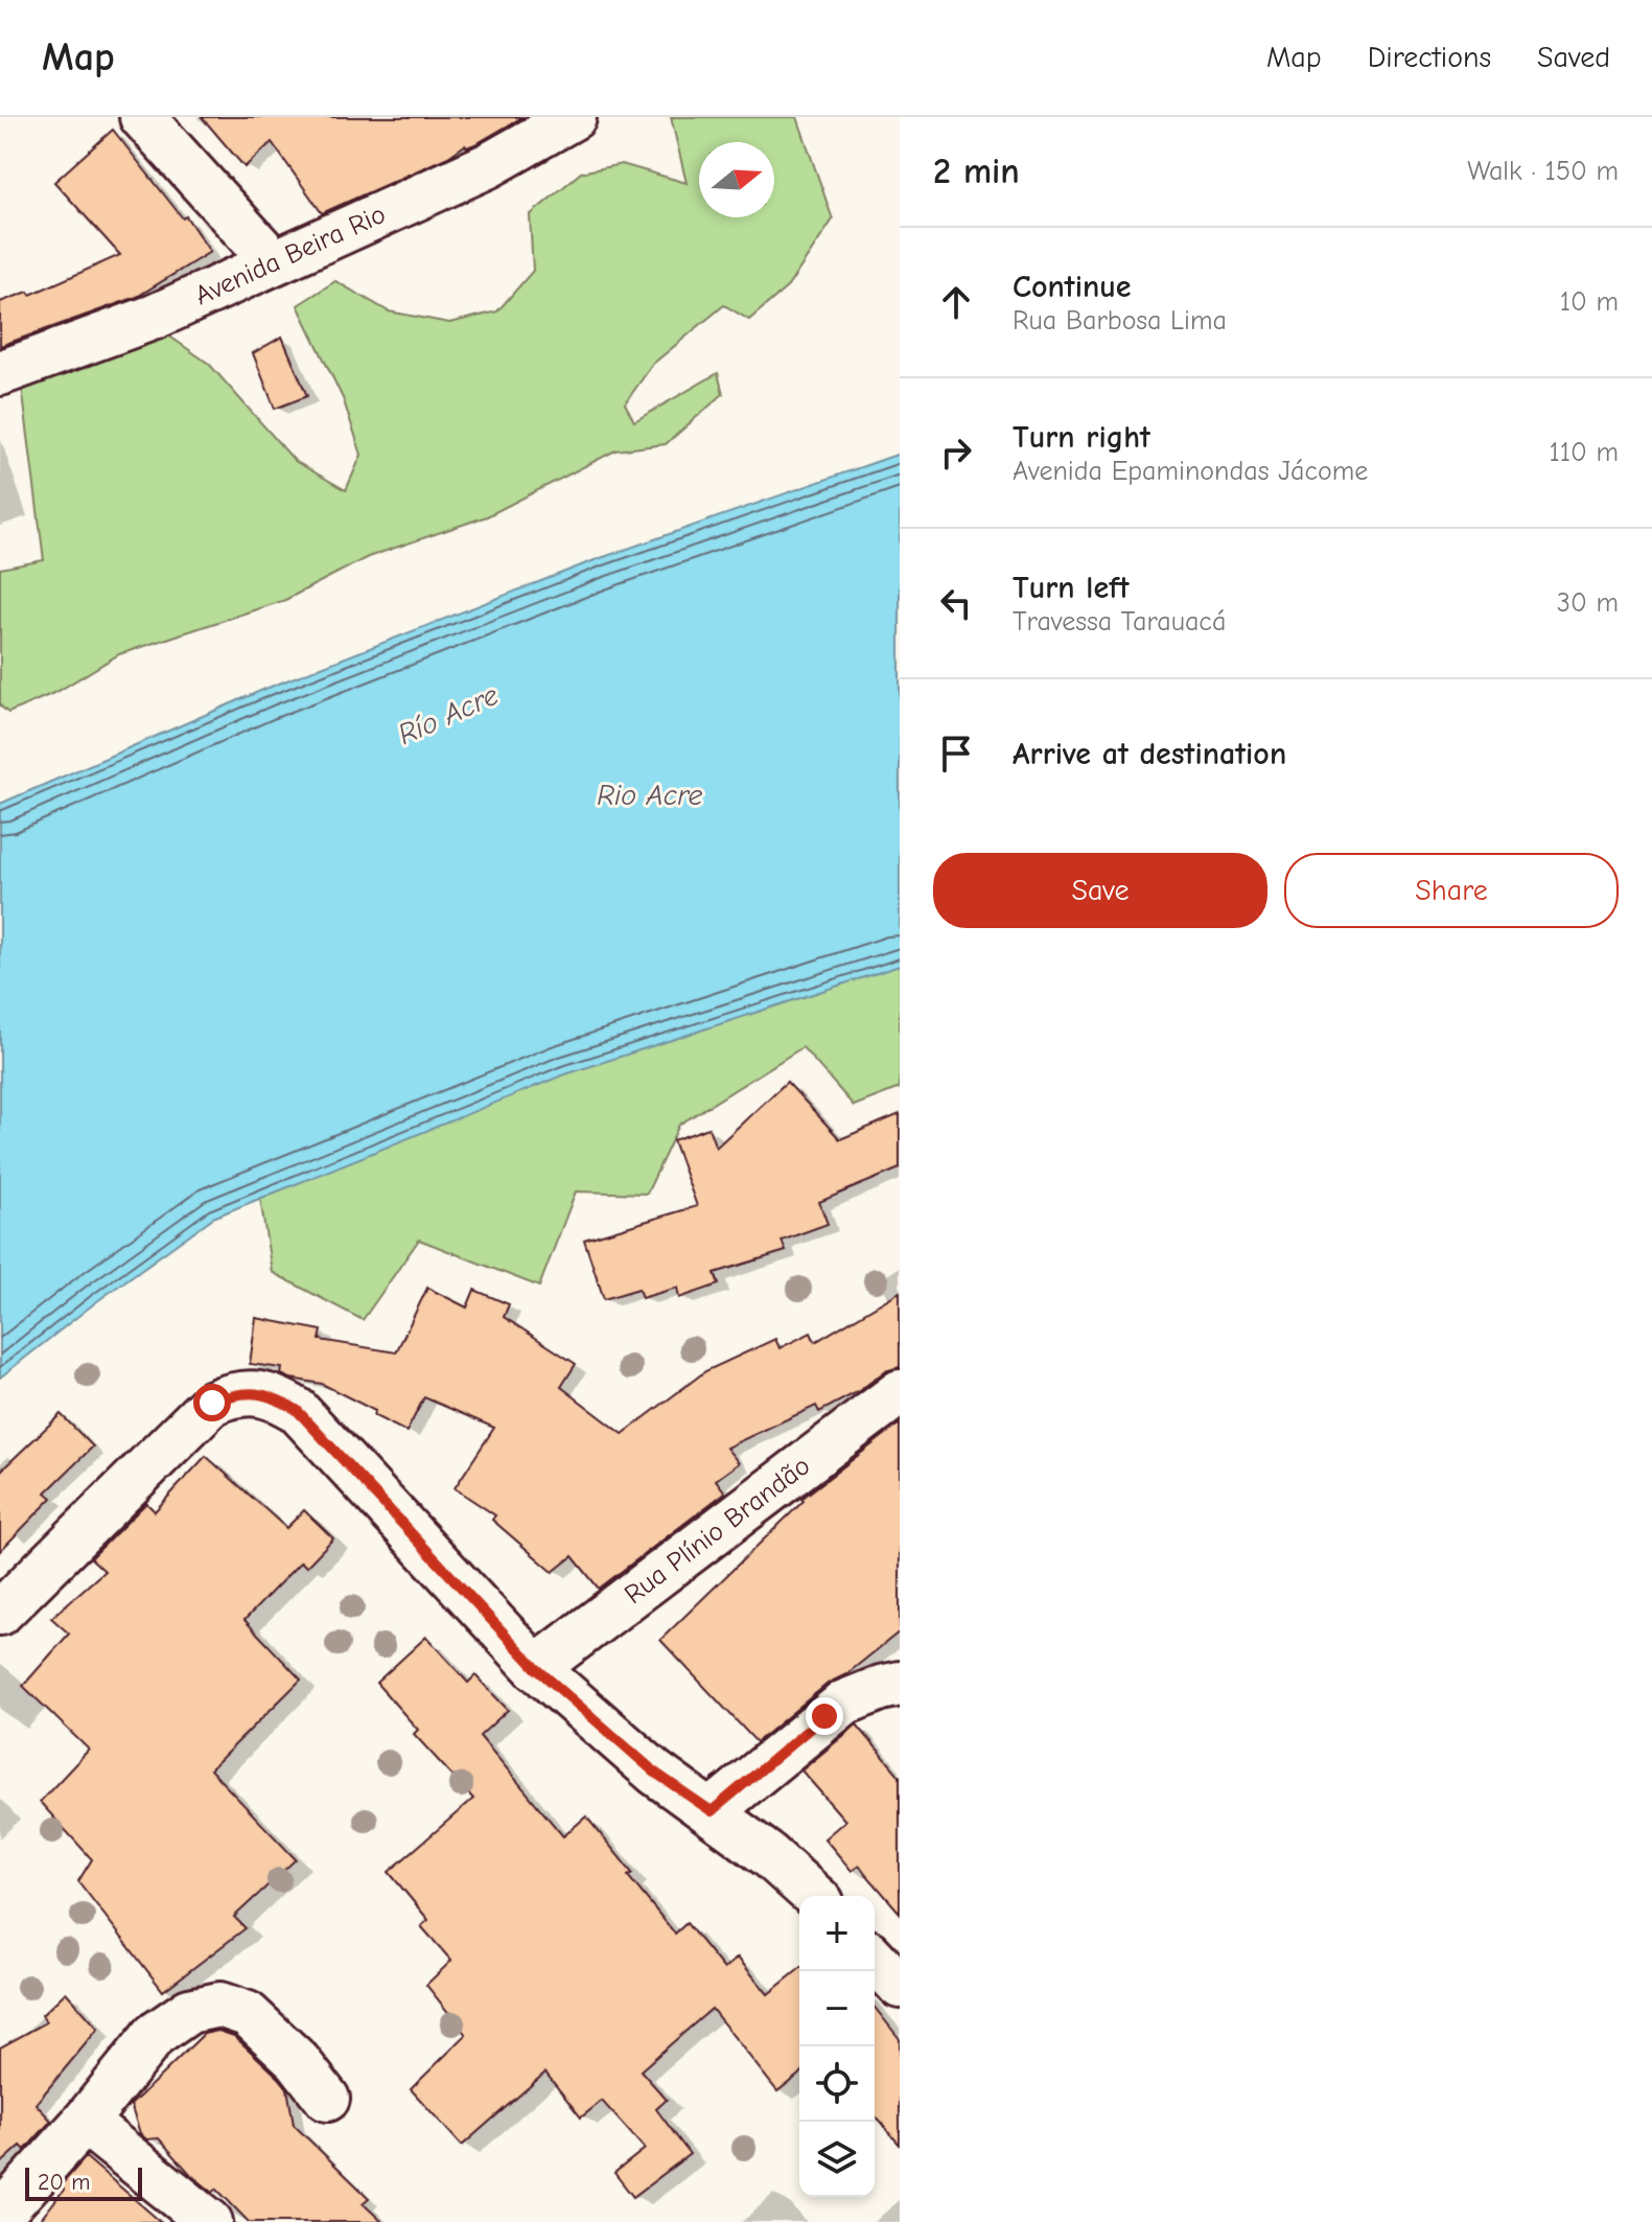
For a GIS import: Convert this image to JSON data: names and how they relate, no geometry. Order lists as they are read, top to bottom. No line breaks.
{"streets":{"street":["Avenida Beira Rio","Rua Plínio Brandão"]},"water":["Río Acre","Rio Acre"],"scale_bar":"20 m","north":"right","page":{"header":"Map","nav":["Map","Directions","Saved"],"heading":["2 min","Walk · 150 m"],"list":[["Continue","Rua Barbosa Lima","10 m"],["Turn right","Avenida Epaminondas Jácome","110 m"],["Turn left","Travessa Tarauacá","30 m"],"Arrive at destination"],"buttons":["Save","Share"],"map_buttons":["+","−"],"scale":"20 m"}}
